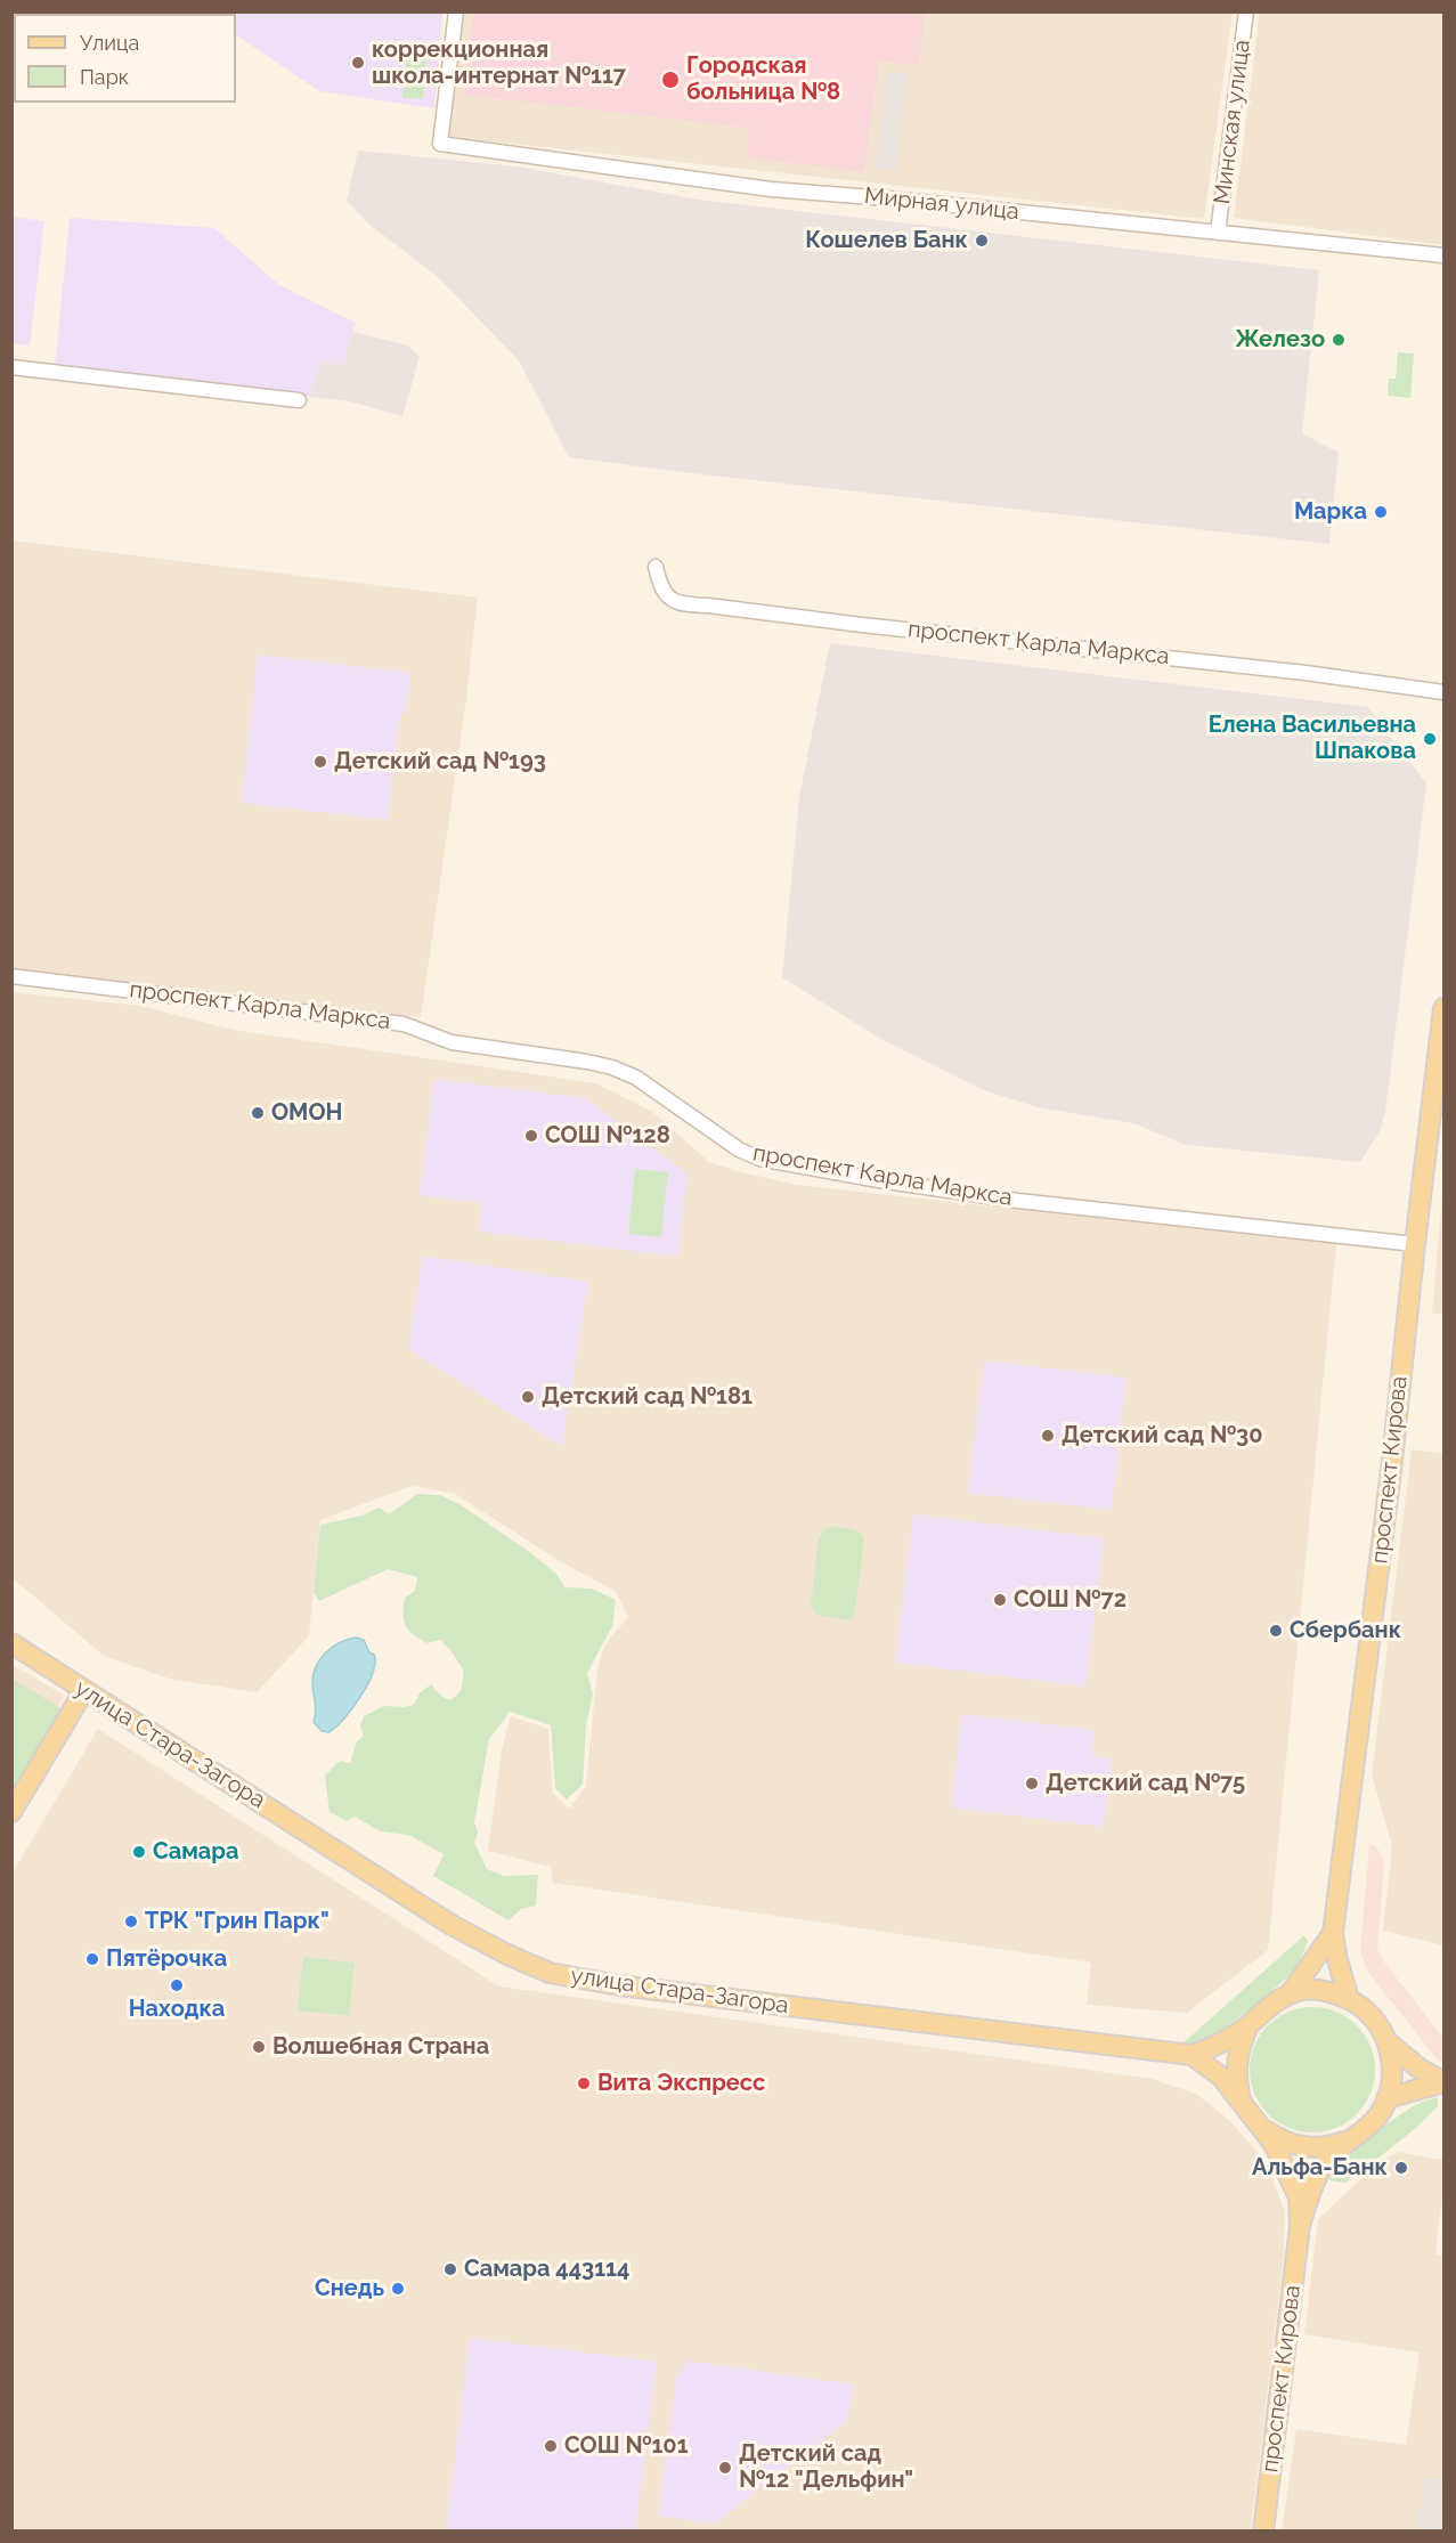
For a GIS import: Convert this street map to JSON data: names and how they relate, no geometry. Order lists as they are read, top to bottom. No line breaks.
{"streets":{"main road":["проспект Кирова","улица Стара-Загора"],"street":["Минская улица","Мирная улица","проспект Карла Маркса"]},"crossings":[["Минская улица","Мирная улица"],["проспект Карла Маркса","проспект Кирова"]],"places":["коррекционная школа-интернат №117","Городская больница №8","Кошелев Банк","Железо","Марка","Елена Васильевна Шпакова","Детский сад №193","ОМОН","СОШ №128","Детский сад №181","Детский сад №30","СОШ №72","Сбербанк","Детский сад №75","Самара","ТРК \"Грин Парк\"","Пятёрочка","Находка","Волшебная Страна","Вита Экспресс","Альфа-Банк","Самара 443114","Снедь","СОШ №101","Детский сад №12 \"Дельфин\""],"legend":["Улица","Парк"]}
